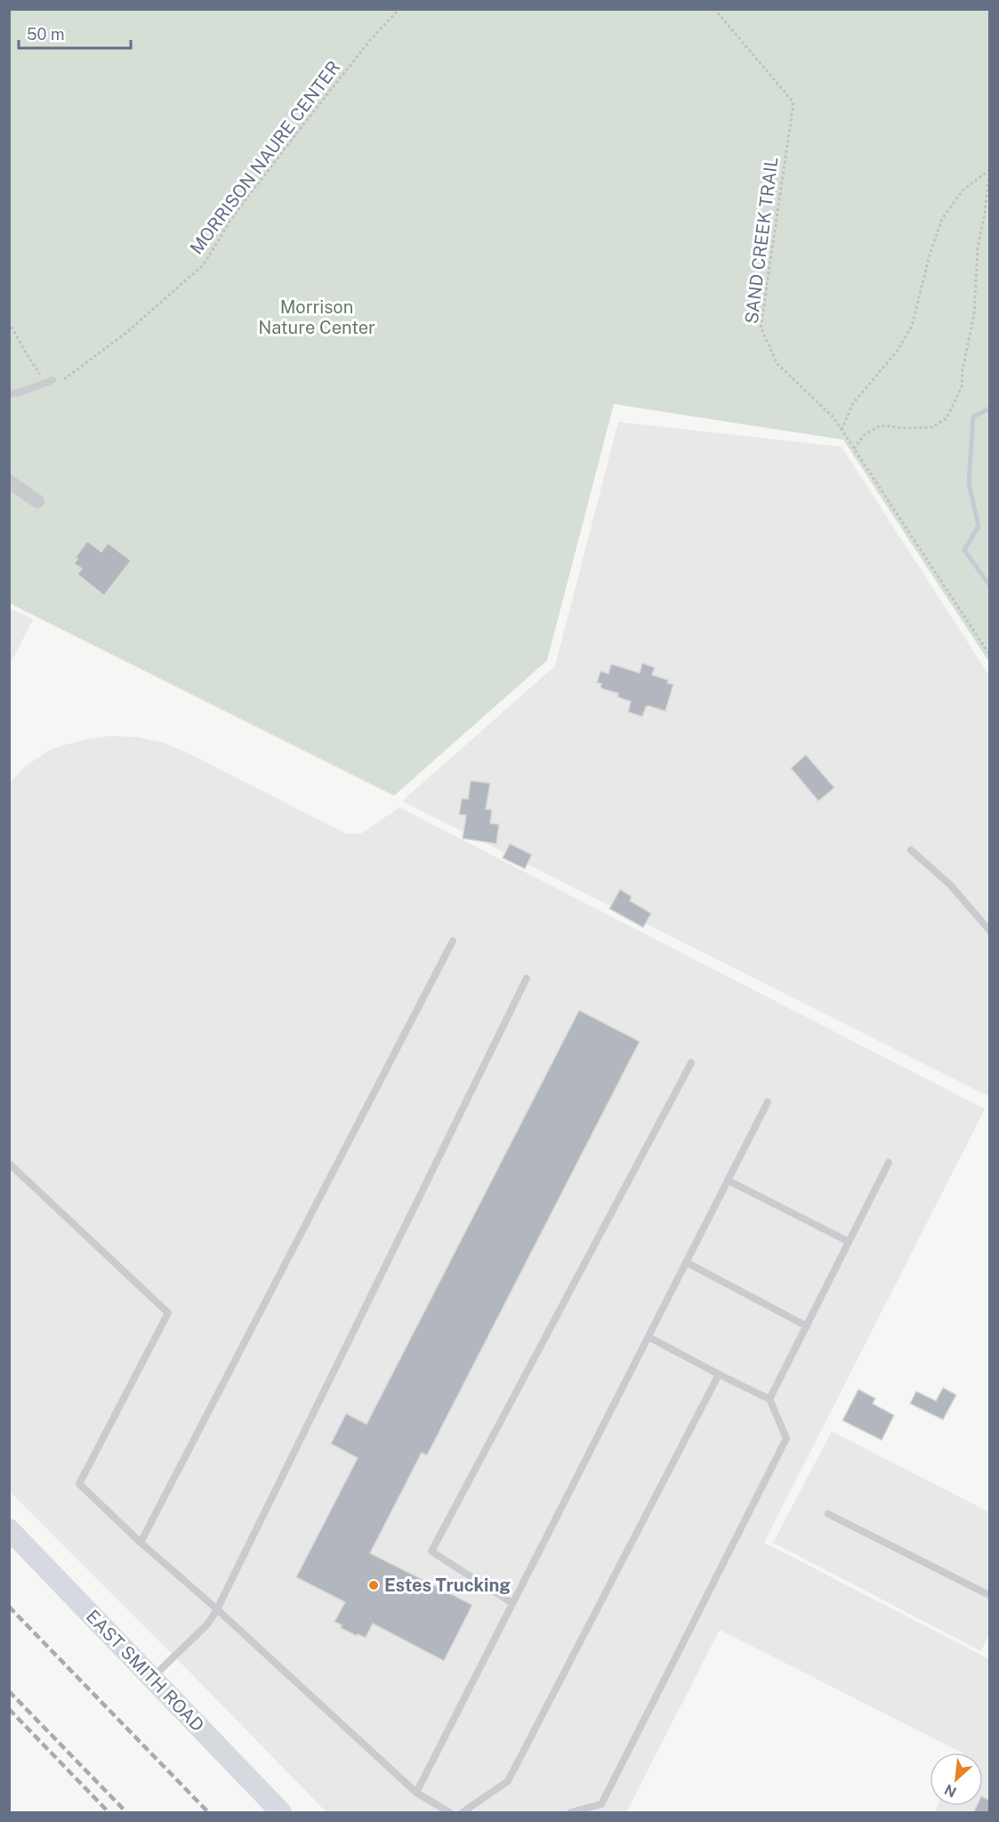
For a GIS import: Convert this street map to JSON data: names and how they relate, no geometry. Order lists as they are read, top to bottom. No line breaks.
{"streets":{"street":["EAST SMITH ROAD"],"path":["MORRISON NAURE CENTER","SAND CREEK TRAIL"]},"parks":["Morrison Nature Center"],"places":["Estes Trucking"],"scale_bar":"50 m","north":"bottom left"}
